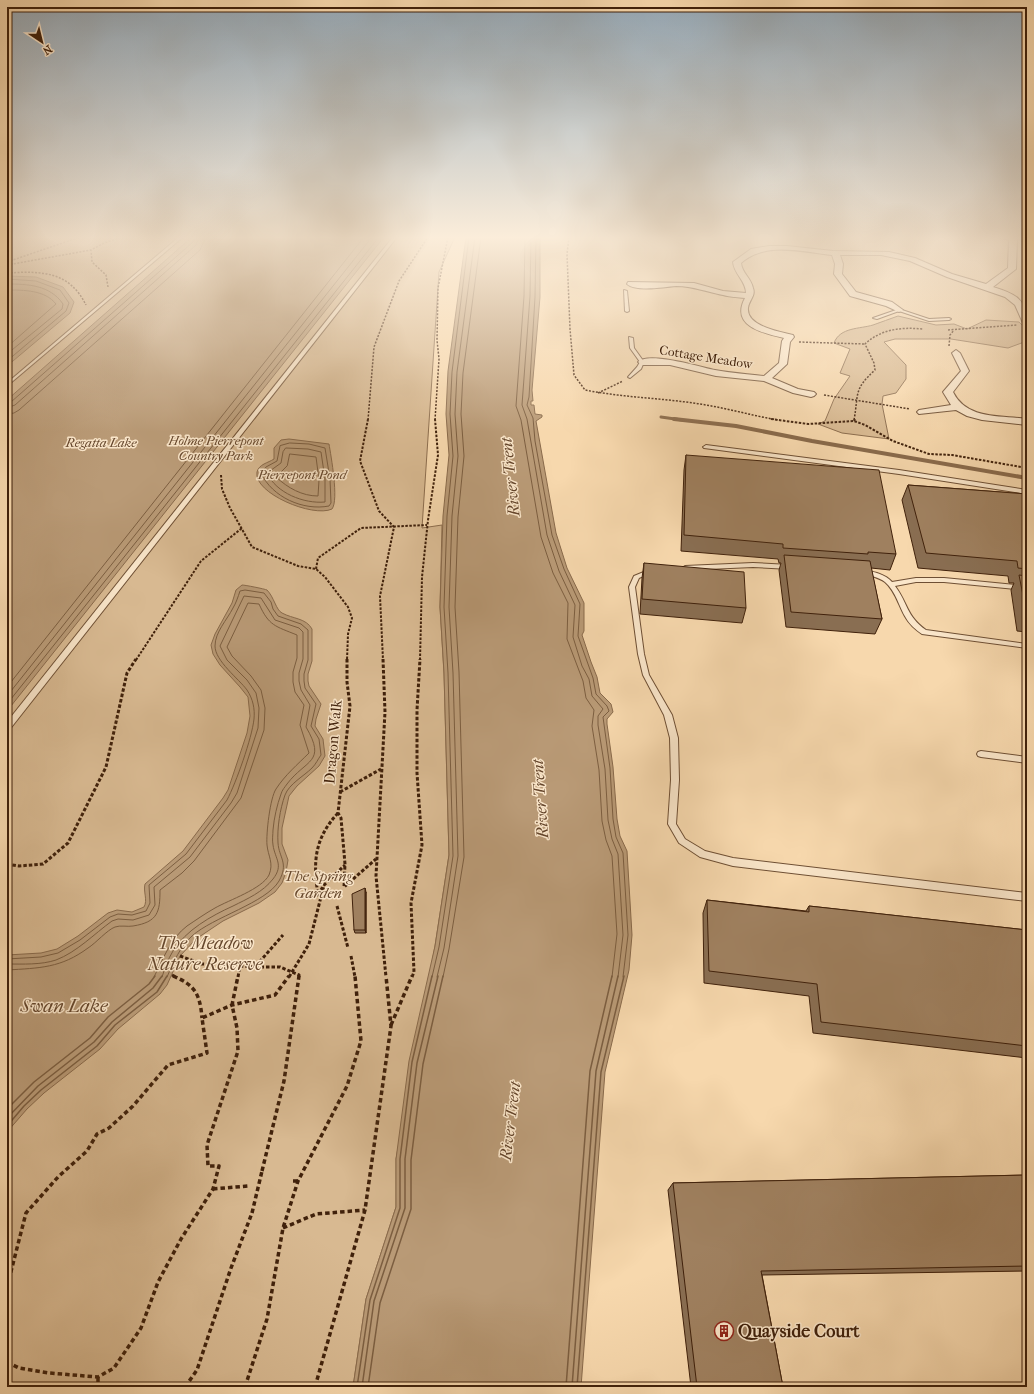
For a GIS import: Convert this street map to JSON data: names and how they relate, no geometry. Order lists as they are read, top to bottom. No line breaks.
{"streets":{"street":["Cottage Meadow"],"path":["Dragon Walk"]},"water":["Regatta Lake","Pierrepont Pond","River Trent","Swan Lake"],"parks":["Holme Pierrepont Country Park","The Spring Garden","The Meadow Nature Reserve"],"places":{"building":["Quayside Court"]},"north":"bottom right"}
